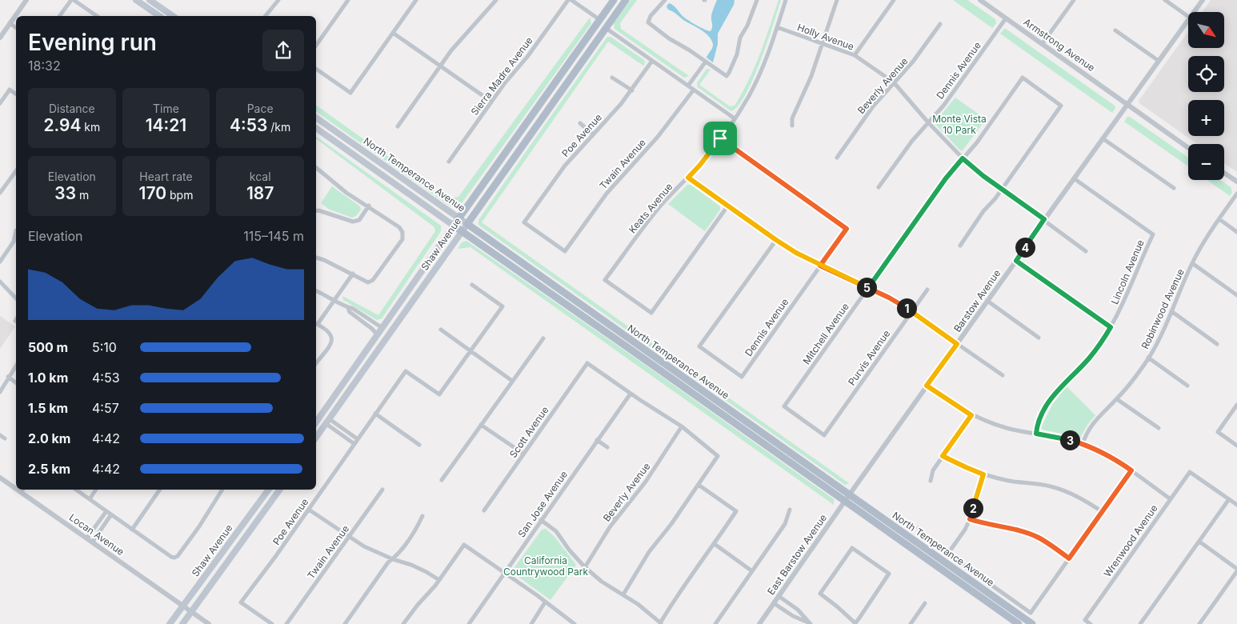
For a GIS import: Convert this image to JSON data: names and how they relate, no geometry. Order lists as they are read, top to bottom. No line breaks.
{"streets":{"main road":["North Temperance Avenue","Shaw Avenue"],"street":["Holly Avenue","Armstrong Avenue","Dennis Avenue","Sierra Madre Avenue","Beverly Avenue","Poe Avenue","Twain Avenue","Keats Avenue","Lincoln Avenue","Barstow Avenue","Robinwood Avenue","Mitchell Avenue","Purvis Avenue","Scott Avenue","San Jose Avenue","Locan Avenue","Wrenwood Avenue","East Barstow Avenue"]},"crossings":[["Holly Avenue","Dennis Avenue"],["Holly Avenue","Beverly Avenue"],["Holly Avenue","Keats Avenue"],["Holly Avenue","Barstow Avenue"],["Holly Avenue","Mitchell Avenue"],["Armstrong Avenue","Dennis Avenue"],["Armstrong Avenue","Barstow Avenue"],["Dennis Avenue","Keats Avenue"],["Poe Avenue","Twain Avenue"],["North Temperance Avenue","Shaw Avenue"],["North Temperance Avenue","Barstow Avenue"],["North Temperance Avenue","East Barstow Avenue"],["Shaw Avenue","Locan Avenue"],["Lincoln Avenue","Barstow Avenue"],["Barstow Avenue","East Barstow Avenue"],["Mitchell Avenue","Purvis Avenue"],["Scott Avenue","San Jose Avenue"]],"parks":["Monte Vista 10 Park","California Countrywood Park"],"north":"bottom right","page":{"map_buttons":["+","−"],"heading":["Evening run","18:32"],"stats":[["Distance","2.94 km"],["Time","14:21"],["Pace","4:53 /km"],["Elevation","33 m"],["Heart rate","170 bpm"],["kcal","187"]],"chart":["Elevation","115–145 m"],"pins":["4","5","1","3","2"],"list":[{"name":"500 m","note":"5:10"},{"name":"1.0 km","note":"4:53"},{"name":"1.5 km","note":"4:57"},{"name":"2.0 km","note":"4:42"},{"name":"2.5 km","note":"4:42"}]}}
